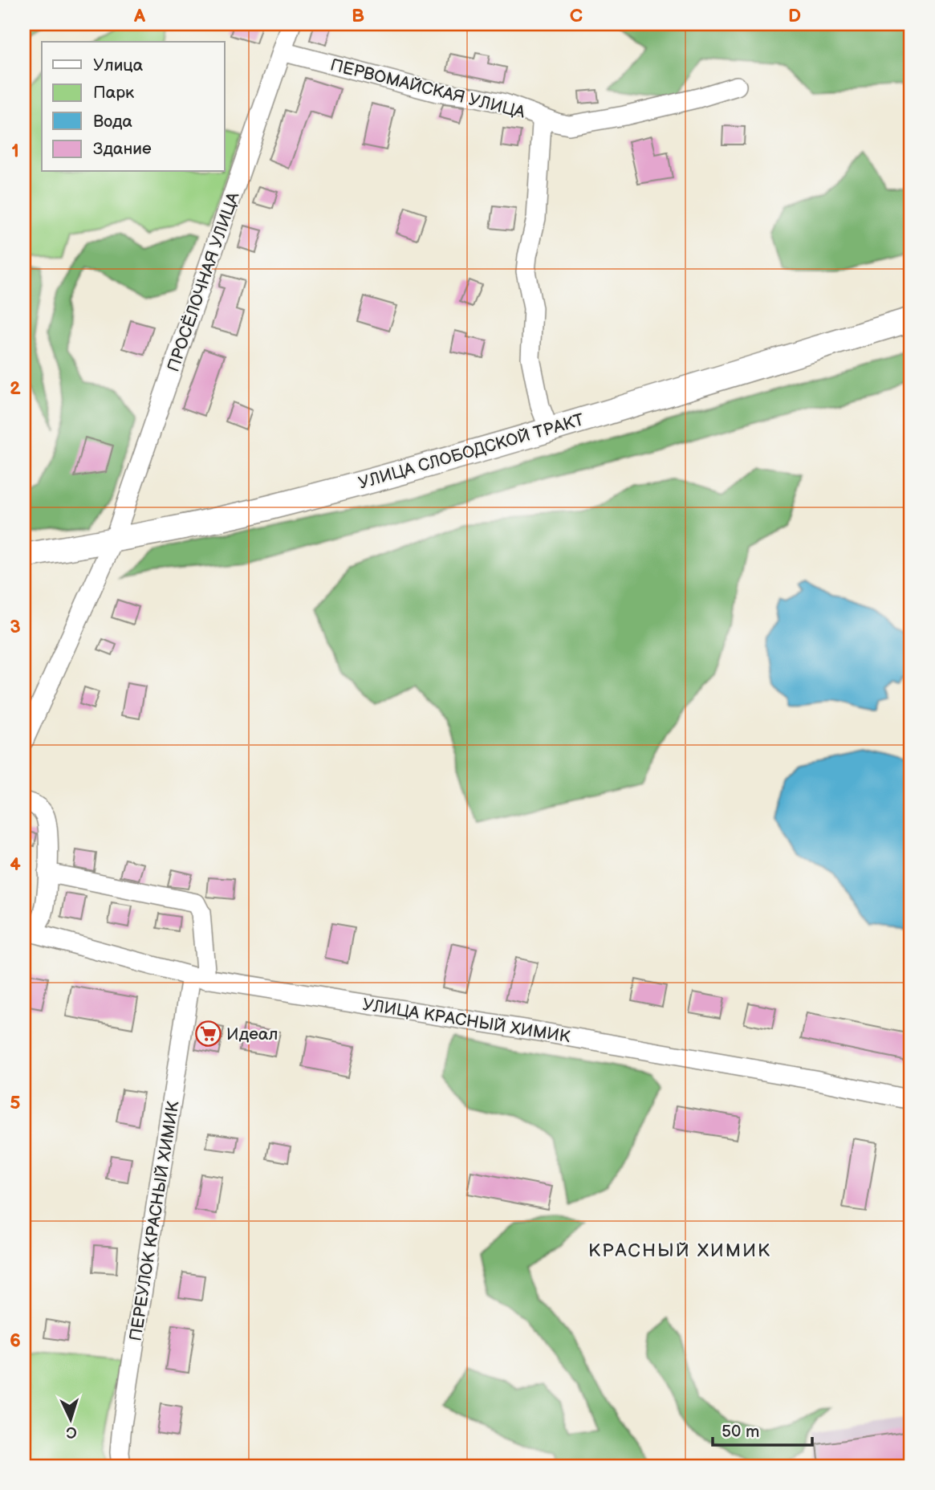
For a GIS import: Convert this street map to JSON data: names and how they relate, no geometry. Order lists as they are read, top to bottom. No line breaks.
{"streets":{"main road":["УЛИЦА СЛОБОДСКОЙ ТРАКТ"],"street":["ПЕРВОМАЙСКАЯ УЛИЦА","ПРОСЁЛОЧНАЯ УЛИЦА","УЛИЦА КРАСНЫЙ ХИМИК","ПЕРЕУЛОК КРАСНЫЙ ХИМИК"]},"crossings":[["ПЕРВОМАЙСКАЯ УЛИЦА","ПРОСЁЛОЧНАЯ УЛИЦА"],["ПРОСЁЛОЧНАЯ УЛИЦА","УЛИЦА СЛОБОДСКОЙ ТРАКТ"],["УЛИЦА КРАСНЫЙ ХИМИК","ПЕРЕУЛОК КРАСНЫЙ ХИМИК"]],"districts":["КРАСНЫЙ ХИМИК"],"places":{"supermarket":["Идеал"]},"legend":["Улица","Парк","Вода","Здание"],"scale_bar":"50 m","north":"bottom","grid":{"columns":["A","B","C","D"],"rows":["1","2","3","4","5","6"]}}
